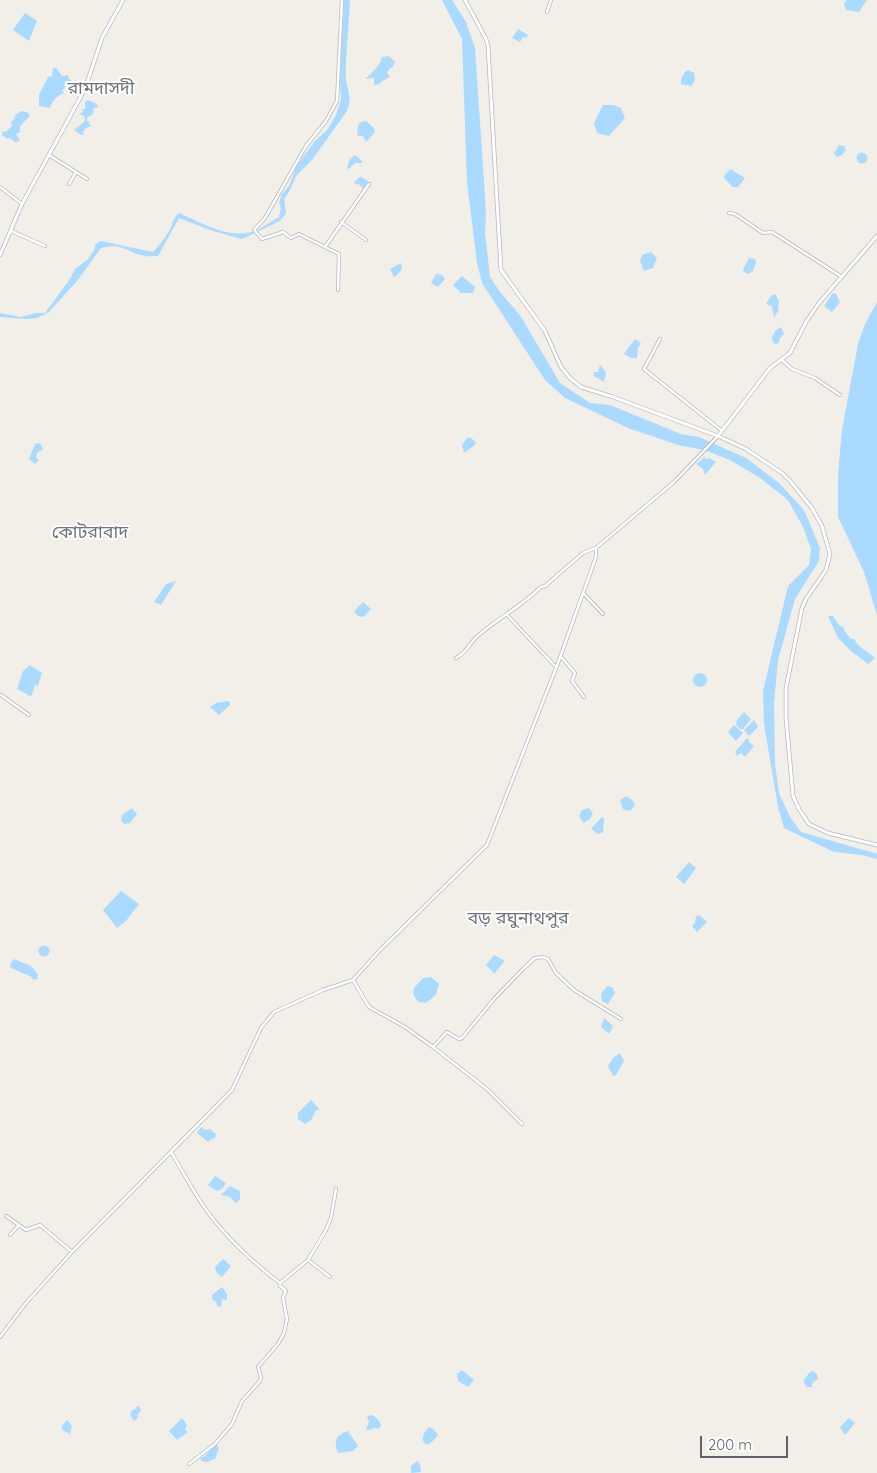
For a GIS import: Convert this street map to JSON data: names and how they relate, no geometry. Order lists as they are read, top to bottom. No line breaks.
{"districts":["রামদাসদী","কোটরাবাদ","বড় রঘুনাথপুর"],"scale_bar":"200 m"}
